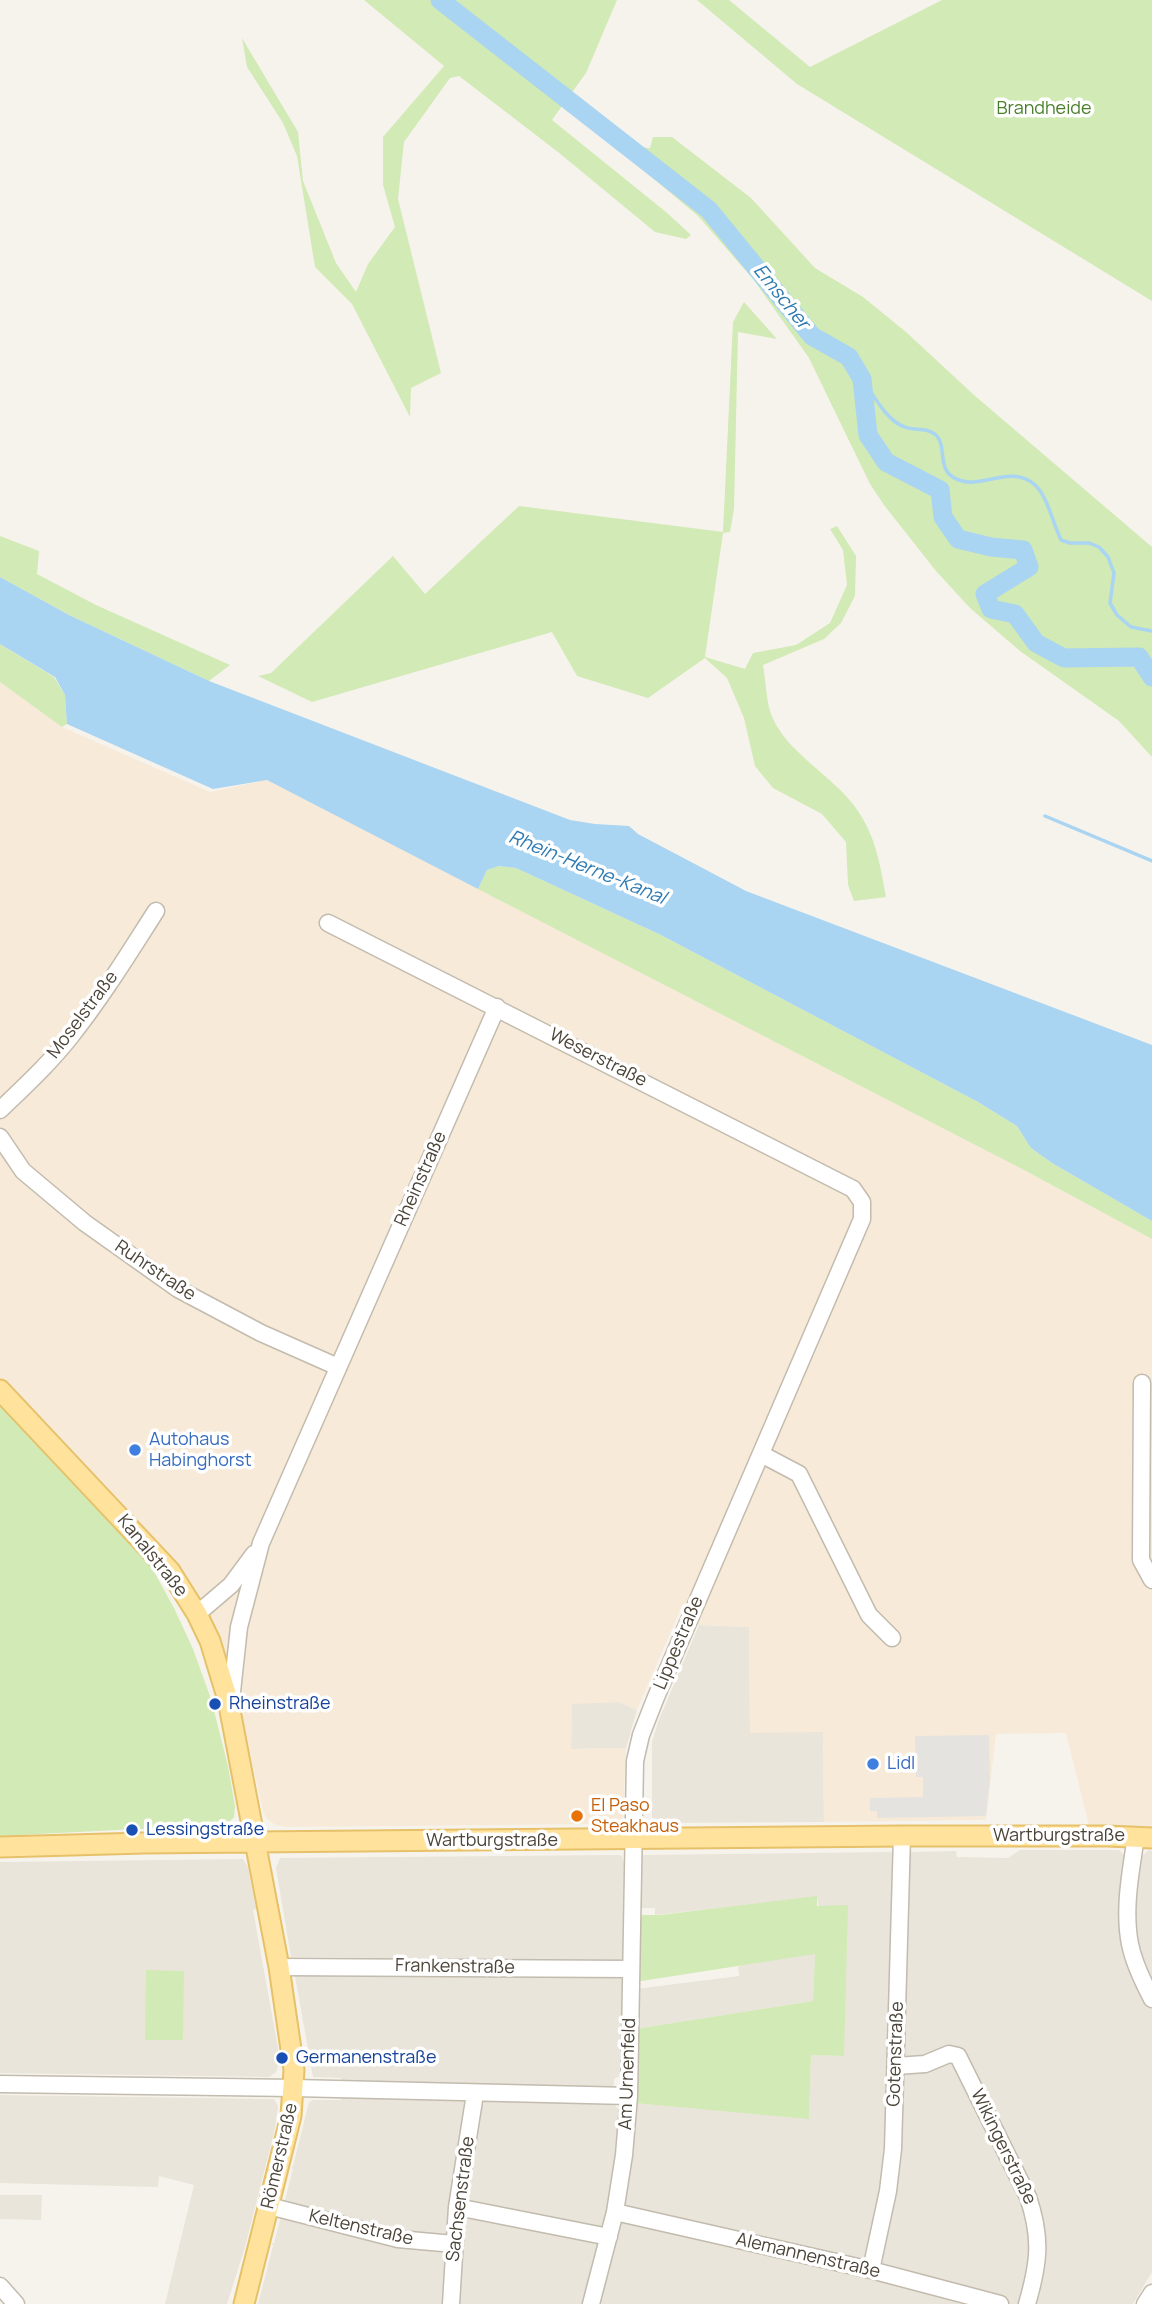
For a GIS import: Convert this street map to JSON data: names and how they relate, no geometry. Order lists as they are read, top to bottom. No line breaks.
{"streets":{"main road":["Kanalstraße","Wartburgstraße","Römerstraße"],"street":["Moselstraße","Weserstraße","Rheinstraße","Ruhrstraße","Lippestraße","Frankenstraße","Gotenstraße","Am Urnenfeld","Wikingerstraße","Sachsenstraße","Keltenstraße","Alemannenstraße"]},"crossings":[["Weserstraße","Rheinstraße"],["Weserstraße","Lippestraße"],["Rheinstraße","Ruhrstraße"],["Rheinstraße","Kanalstraße"],["Kanalstraße","Wartburgstraße"],["Kanalstraße","Römerstraße"],["Lippestraße","Wartburgstraße"],["Lippestraße","Am Urnenfeld"],["Wartburgstraße","Gotenstraße"],["Wartburgstraße","Am Urnenfeld"],["Wartburgstraße","Römerstraße"],["Frankenstraße","Am Urnenfeld"],["Frankenstraße","Römerstraße"],["Gotenstraße","Wikingerstraße"],["Gotenstraße","Alemannenstraße"],["Am Urnenfeld","Alemannenstraße"],["Römerstraße","Keltenstraße"],["Sachsenstraße","Keltenstraße"]],"water":["Emscher","Rhein-Herne-Kanal"],"parks":["Brandheide"],"places":["Autohaus Habinghorst","Rheinstraße","Lidl","El Paso Steakhaus","Lessingstraße","Germanenstraße"]}
